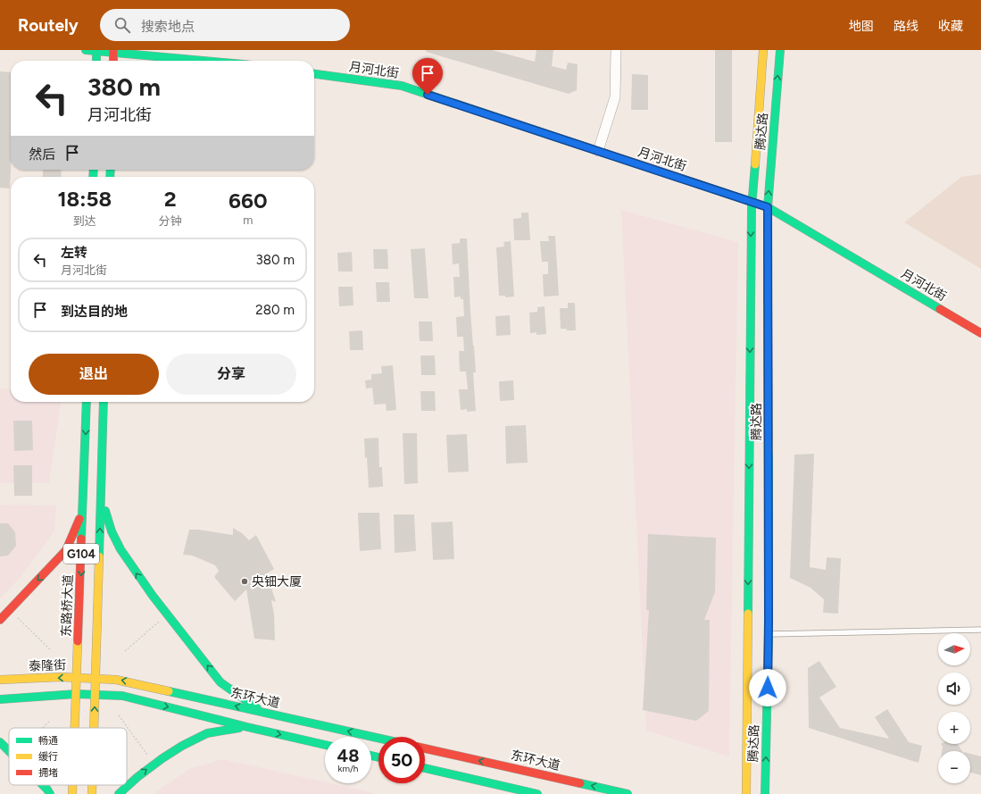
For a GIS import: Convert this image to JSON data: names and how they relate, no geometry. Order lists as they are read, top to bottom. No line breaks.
{"streets":{"main road":["月河北街","腾达路","G104","东路桥大道","泰隆街","东环大道"]},"crossings":[["月河北街","腾达路"],["东路桥大道","泰隆街"],["泰隆街","东环大道"]],"places":["央钿大厦"],"legend":["畅通","缓行","拥堵"],"north":"right","page":{"header":"Routely","search":"搜索地点","nav":["地图","路线","收藏"],"turn":["380 m","月河北街"],"then":"然后","eta":["18:58","到达","2","分钟","660","m"],"list":[{"name":"左转","note":"月河北街","value":"380 m"},{"name":"到达目的地","value":"280 m"}],"buttons":["退出","分享"],"map_buttons":["+","−"],"speed":"48 km/h","limit":"50"}}
